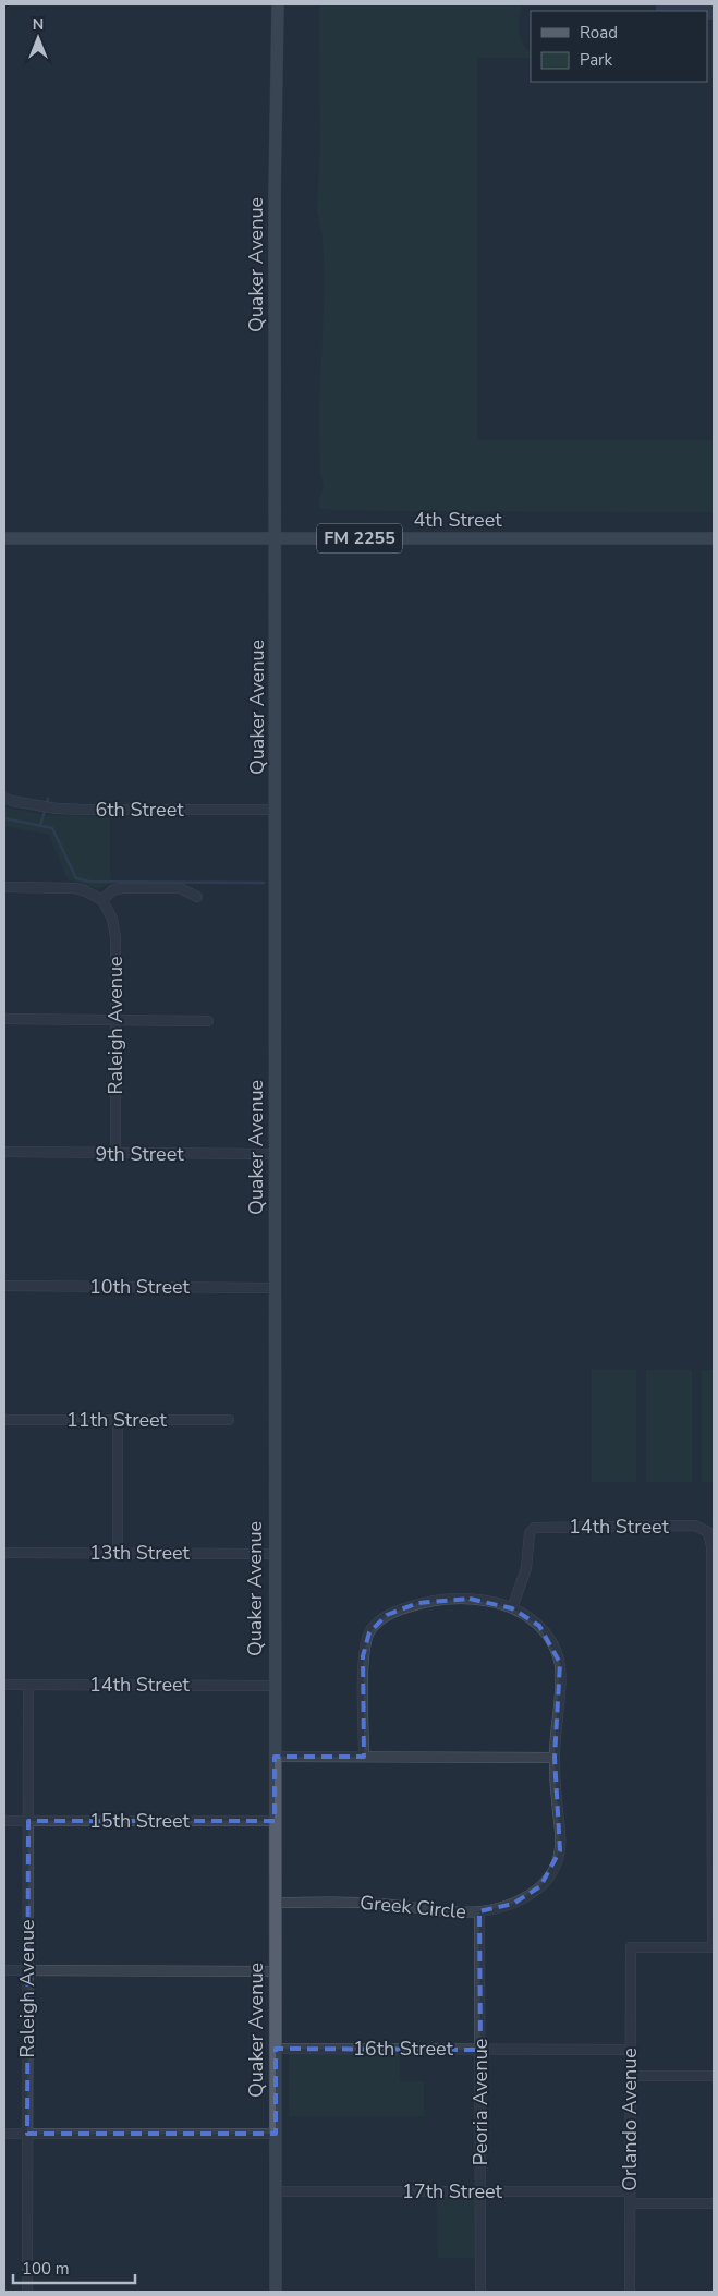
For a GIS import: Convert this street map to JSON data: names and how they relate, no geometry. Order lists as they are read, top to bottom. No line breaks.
{"streets":{"main road":["Quaker Avenue","4th Street","FM 2255"],"street":["6th Street","Raleigh Avenue","9th Street","10th Street","11th Street","14th Street","13th Street","15th Street","Greek Circle","16th Street","Peoria Avenue","Orlando Avenue","17th Street"]},"crossings":[["Quaker Avenue","4th Street"],["Quaker Avenue","6th Street"],["Quaker Avenue","9th Street"],["Quaker Avenue","10th Street"],["Quaker Avenue","14th Street"],["Quaker Avenue","13th Street"],["Quaker Avenue","15th Street"],["Quaker Avenue","Greek Circle"],["Quaker Avenue","16th Street"],["Quaker Avenue","17th Street"],["Raleigh Avenue","9th Street"],["Raleigh Avenue","14th Street"],["Raleigh Avenue","15th Street"],["14th Street","Greek Circle"],["14th Street","Orlando Avenue"],["Greek Circle","Peoria Avenue"],["16th Street","Peoria Avenue"],["16th Street","Orlando Avenue"],["Peoria Avenue","17th Street"],["Orlando Avenue","17th Street"]],"legend":["Road","Park"],"scale_bar":"100 m","north":"top"}
